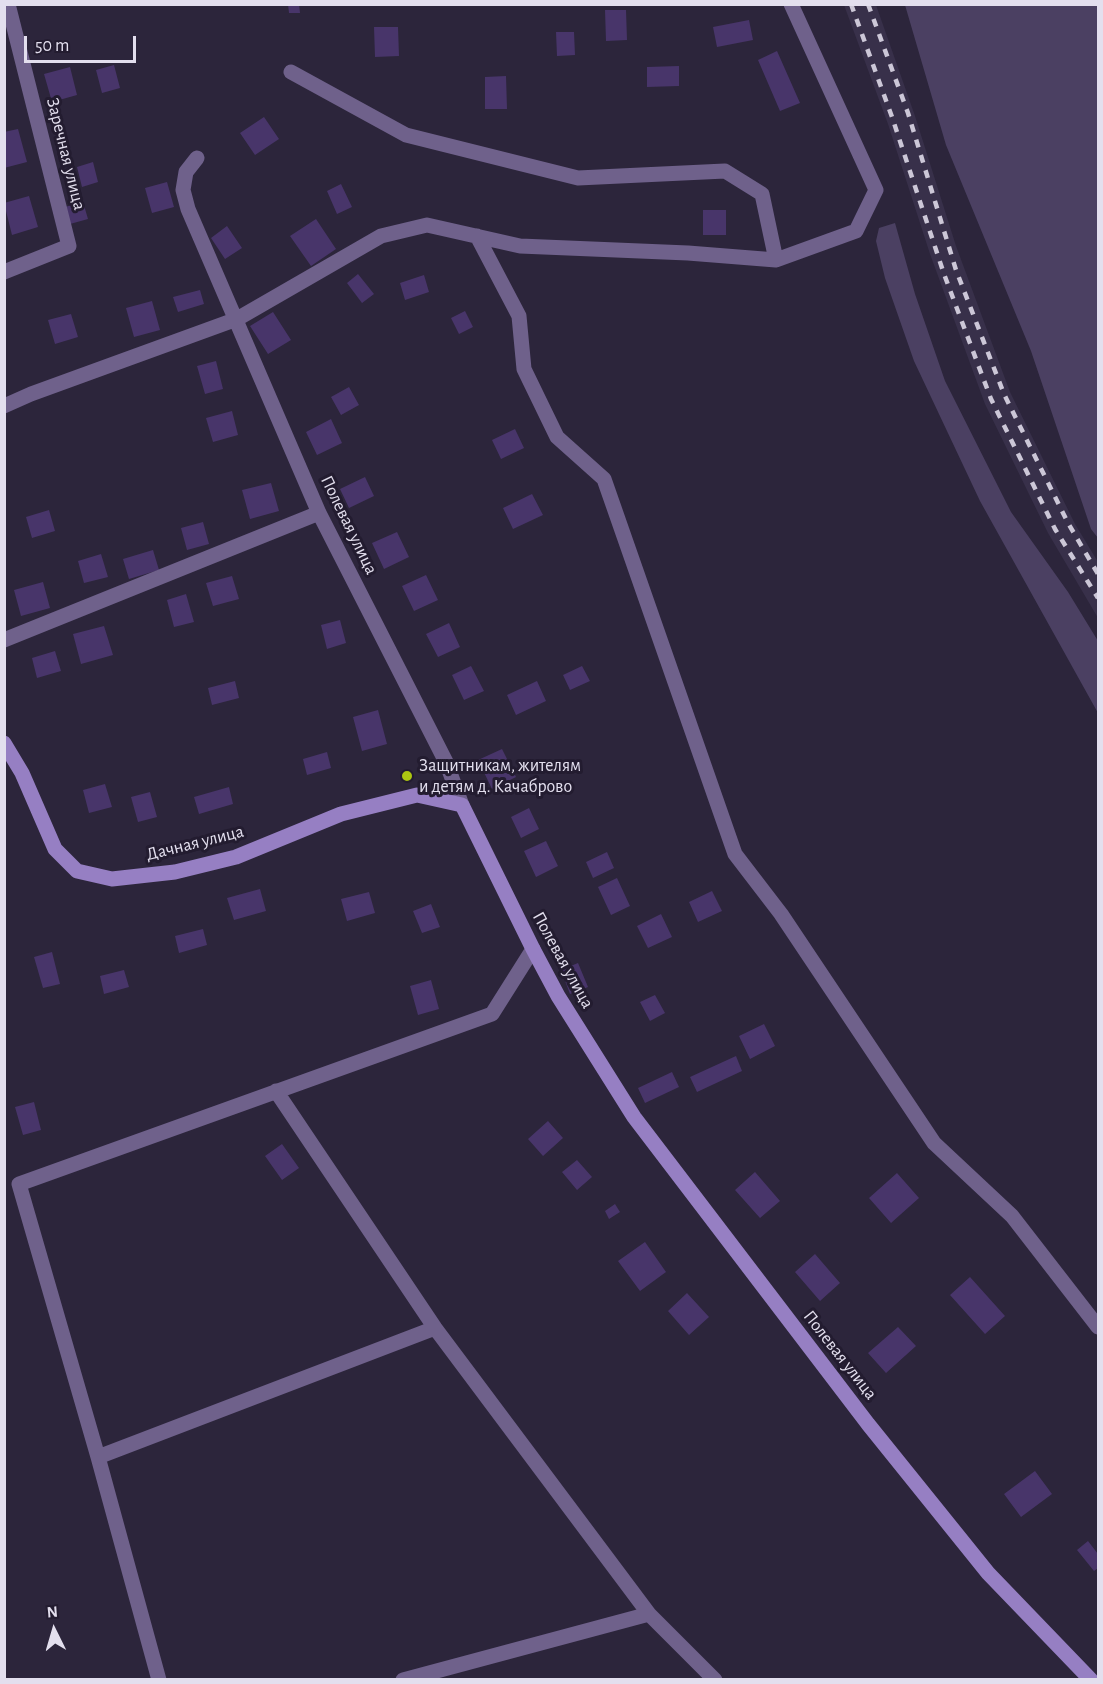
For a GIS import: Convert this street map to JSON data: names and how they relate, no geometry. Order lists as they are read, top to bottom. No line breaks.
{"streets":{"street":["Заречная улица","Полевая улица","Дачная улица"]},"crossings":[["Полевая улица","Дачная улица"]],"places":["Защитникам, жителям и детям д. Качаброво"],"scale_bar":"50 m","north":"top"}
